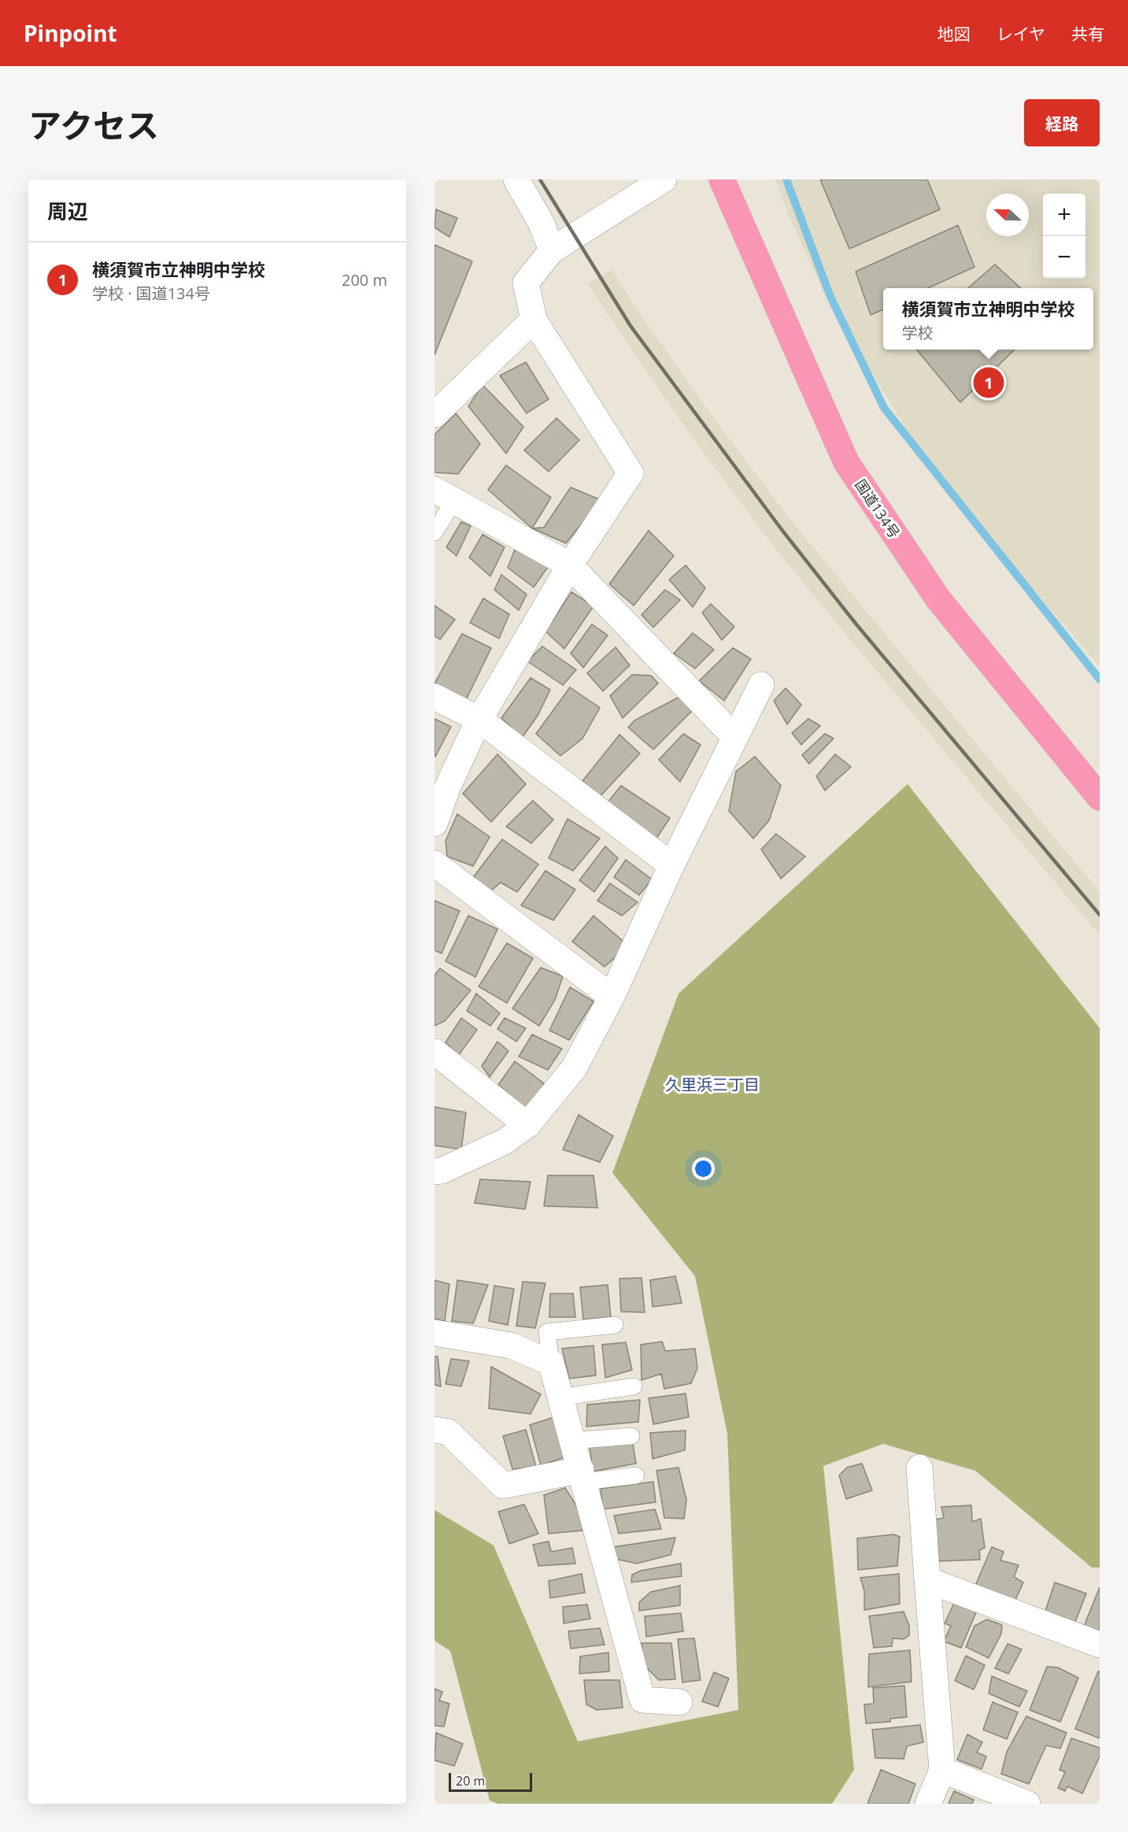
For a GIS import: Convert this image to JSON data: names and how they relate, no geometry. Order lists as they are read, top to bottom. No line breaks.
{"streets":{"highway":["国道134号"]},"districts":["久里浜三丁目"],"scale_bar":"20 m","north":"left","page":{"header":"Pinpoint","nav":["地図","レイヤ","共有"],"title":"アクセス","buttons":"経路","heading":"周辺","map_buttons":["+","−"],"list":[{"mark":"1","name":"横須賀市立神明中学校","note":"学校 · 国道134号","value":"200 m"}],"popup":["横須賀市立神明中学校","学校"],"pins":"1","scale":"20 m"}}
